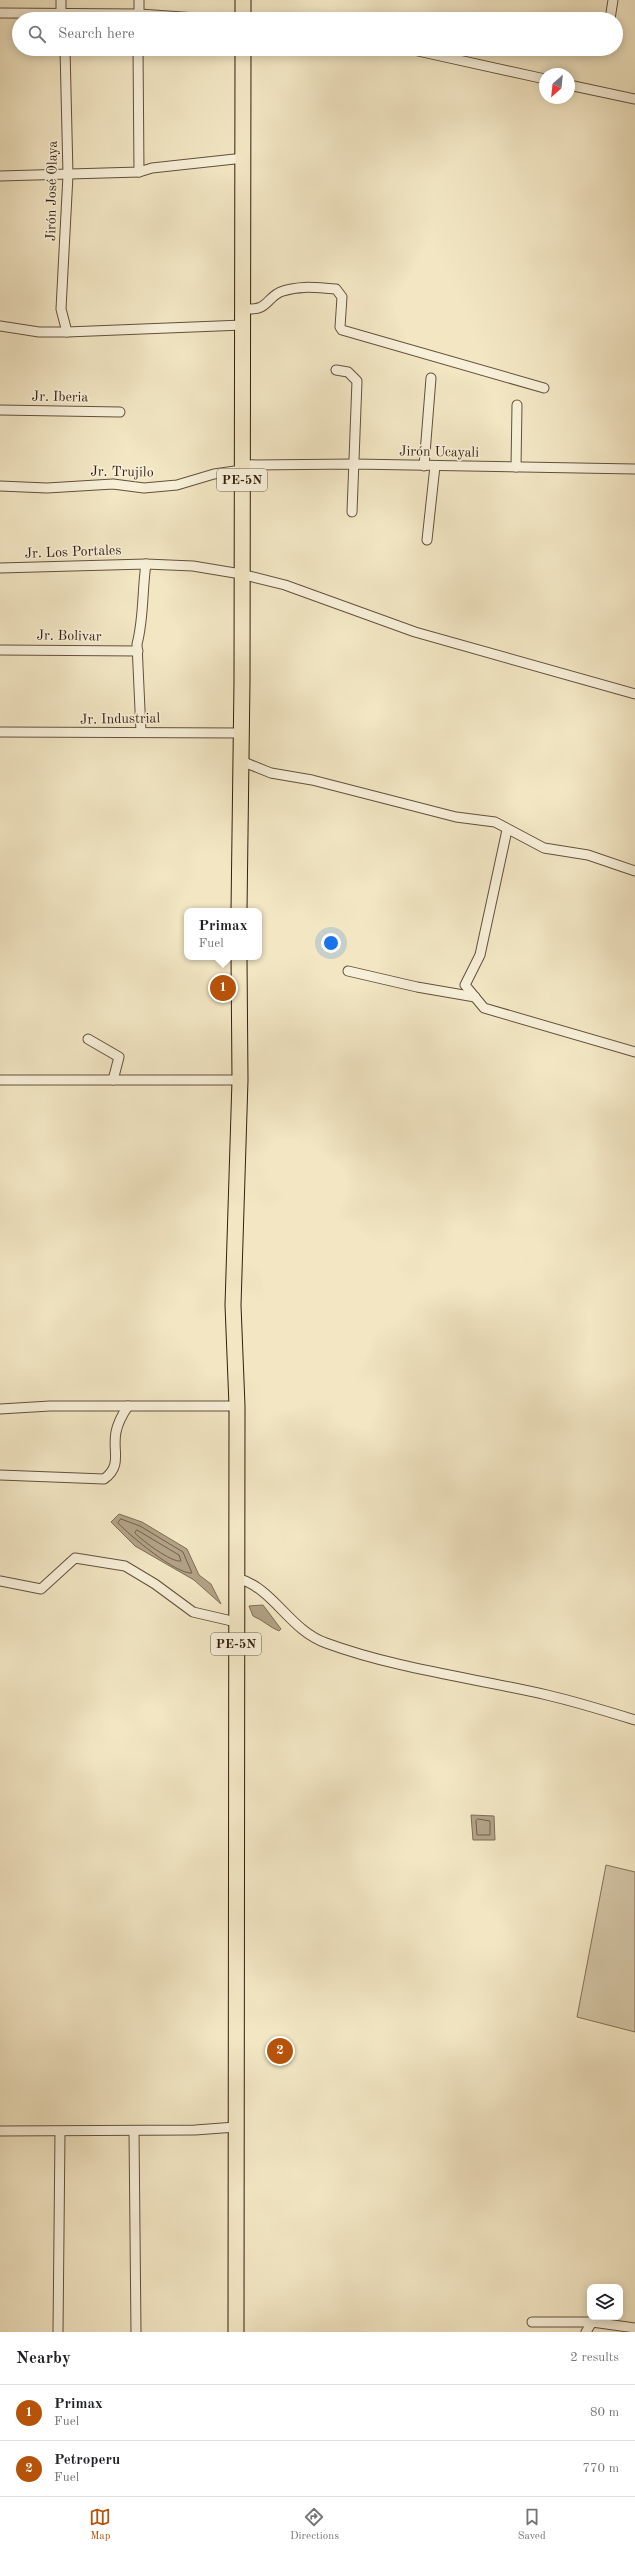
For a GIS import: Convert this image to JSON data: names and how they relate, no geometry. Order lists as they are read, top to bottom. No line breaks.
{"streets":{"highway":["PE-5N"],"street":["Jirón José Olaya","Jr. Iberia","Jirón Ucayali","Jr. Trujilo","Jr. Los Portales","Jr. Bolivar","Jr. Industrial"]},"crossings":[["Jirón Ucayali","Jr. Trujilo"],["Jirón Ucayali","PE-5N"],["Jr. Trujilo","PE-5N"],["PE-5N","Jr. Los Portales"],["PE-5N","Jr. Industrial"]],"north":"bottom left","page":{"search":"Search here","popup":["Primax","Fuel"],"pins":["1","2"],"heading":["Nearby","2 results"],"list":[{"mark":"1","name":"Primax","note":"Fuel","value":"80 m"},{"mark":"2","name":"Petroperu","note":"Fuel","value":"770 m"}],"nav":["Map","Directions","Saved"]}}
